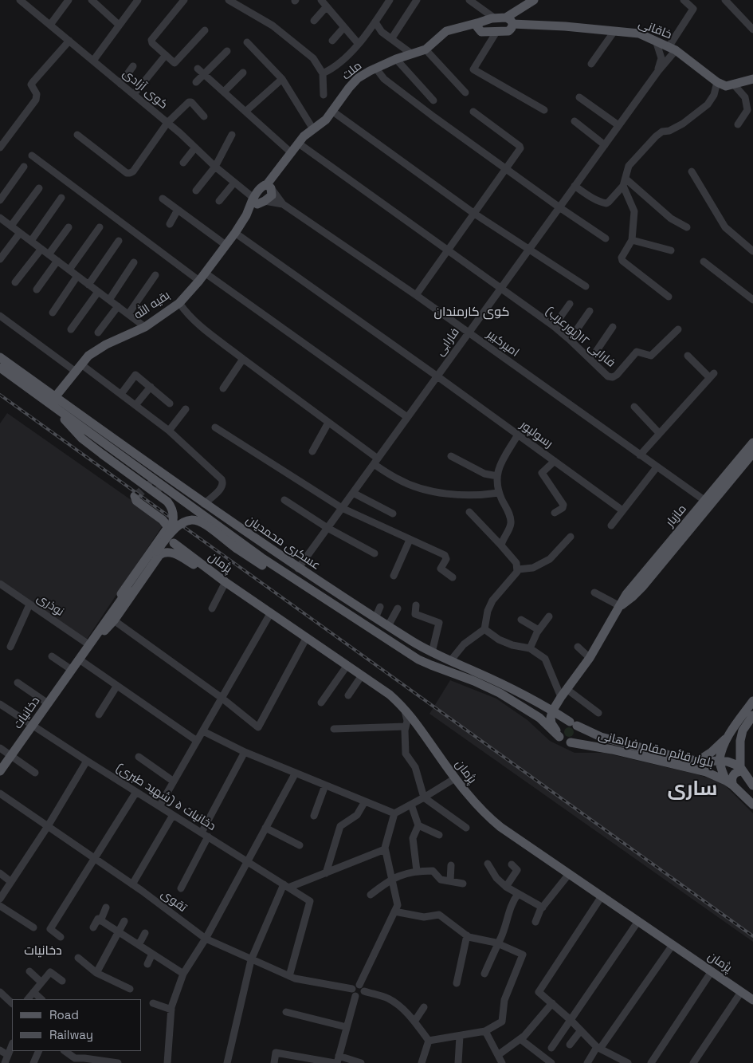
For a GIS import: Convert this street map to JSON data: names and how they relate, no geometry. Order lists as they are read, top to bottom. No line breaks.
{"streets":{"main road":["خاقانی","ملت","بقیه الله","مازیار","عسکری محمدیان","پژمان","دخانیات","بلوار قائم مقام فراهانی"],"street":["کوی آزادی","فارابی ۱۲(پورعرب)","فارابی","امیرکبیر","رسولپور","نوذری","دخانیات ۵ (شهید طبری)","تقوی"]},"crossings":[["خاقانی","ملت"],["خاقانی","فارابی"],["ملت","فارابی ۱۲(پورعرب)"],["ملت","امیرکبیر"],["بقیه الله","رسولپور"],["بقیه الله","عسکری محمدیان"],["فارابی ۱۲(پورعرب)","فارابی"],["فارابی","امیرکبیر"],["فارابی","رسولپور"],["فارابی","عسکری محمدیان"],["امیرکبیر","مازیار"],["مازیار","عسکری محمدیان"],["عسکری محمدیان","بلوار قائم مقام فراهانی"],["نوذری","دخانیات"],["دخانیات","دخانیات ۵ (شهید طبری)"],["دخانیات ۵ (شهید طبری)","تقوی"]],"districts":["کوی کارمندان","ساری","دخانیات"],"legend":["Road","Railway"]}
